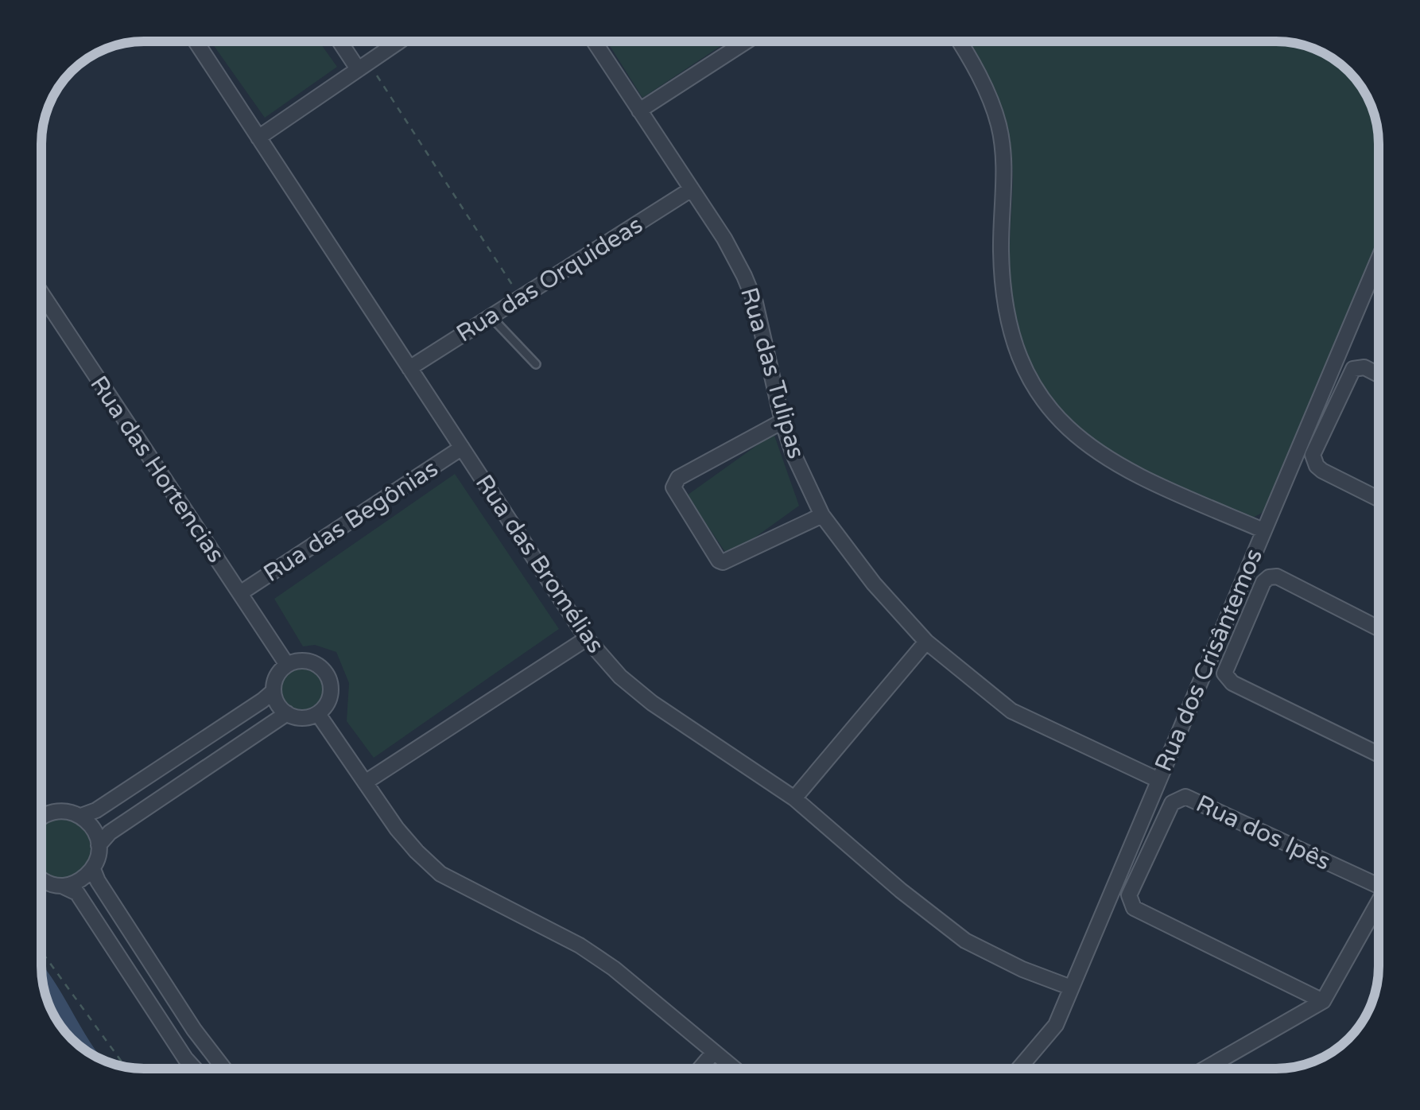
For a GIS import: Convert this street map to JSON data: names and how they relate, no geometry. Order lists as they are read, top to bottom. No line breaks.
{"streets":{"street":["Rua das Orquideas","Rua das Tulipas","Rua das Hortencias","Rua das Begônias","Rua das Bromélias","Rua dos Crisântemos","Rua dos Ipês"]},"crossings":[["Rua das Orquideas","Rua das Tulipas"],["Rua das Orquideas","Rua das Bromélias"],["Rua das Tulipas","Rua dos Crisântemos"],["Rua das Hortencias","Rua das Begônias"],["Rua das Begônias","Rua das Bromélias"],["Rua das Bromélias","Rua dos Crisântemos"]]}
